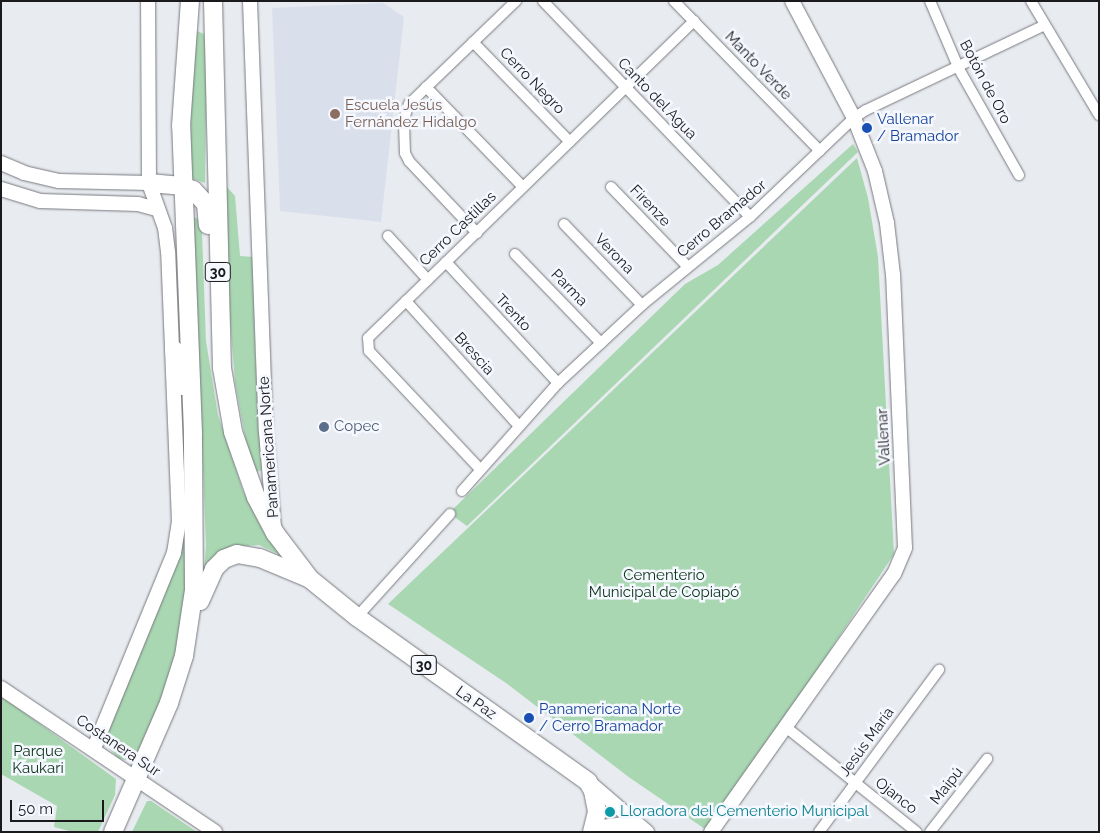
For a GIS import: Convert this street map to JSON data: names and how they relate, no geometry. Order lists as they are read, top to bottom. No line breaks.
{"streets":{"highway":["30","Panamericana Norte","La Paz"],"street":["Manto Verde","Cerro Negro","Botón de Oro","Canto del Agua","Firenze","Cerro Bramador","Cerro Castillas","Verona","Parma","Trento","Brescia","Vallenar","Jesús María","Costanera Sur","Maipú","Ojanco"]},"crossings":[["Manto Verde","Cerro Bramador"],["Manto Verde","Cerro Castillas"],["Cerro Negro","Cerro Castillas"],["Botón de Oro","Cerro Bramador"],["Canto del Agua","Cerro Bramador"],["Canto del Agua","Cerro Castillas"],["Firenze","Cerro Bramador"],["Cerro Bramador","Cerro Castillas"],["Cerro Bramador","Verona"],["Cerro Bramador","Parma"],["Cerro Bramador","Trento"],["Cerro Bramador","Brescia"],["Cerro Bramador","Vallenar"],["Cerro Castillas","Trento"],["Cerro Castillas","Brescia"],["30","Costanera Sur"],["Vallenar","Ojanco"],["Panamericana Norte","La Paz"],["Jesús María","Ojanco"]],"parks":["Cementerio Municipal de Copiapó","Parque Kaukari"],"places":["Escuela Jesús Fernández Hidalgo","Vallenar / Bramador","Copec","Panamericana Norte / Cerro Bramador","Lloradora del Cementerio Municipal"],"scale_bar":"50 m"}
